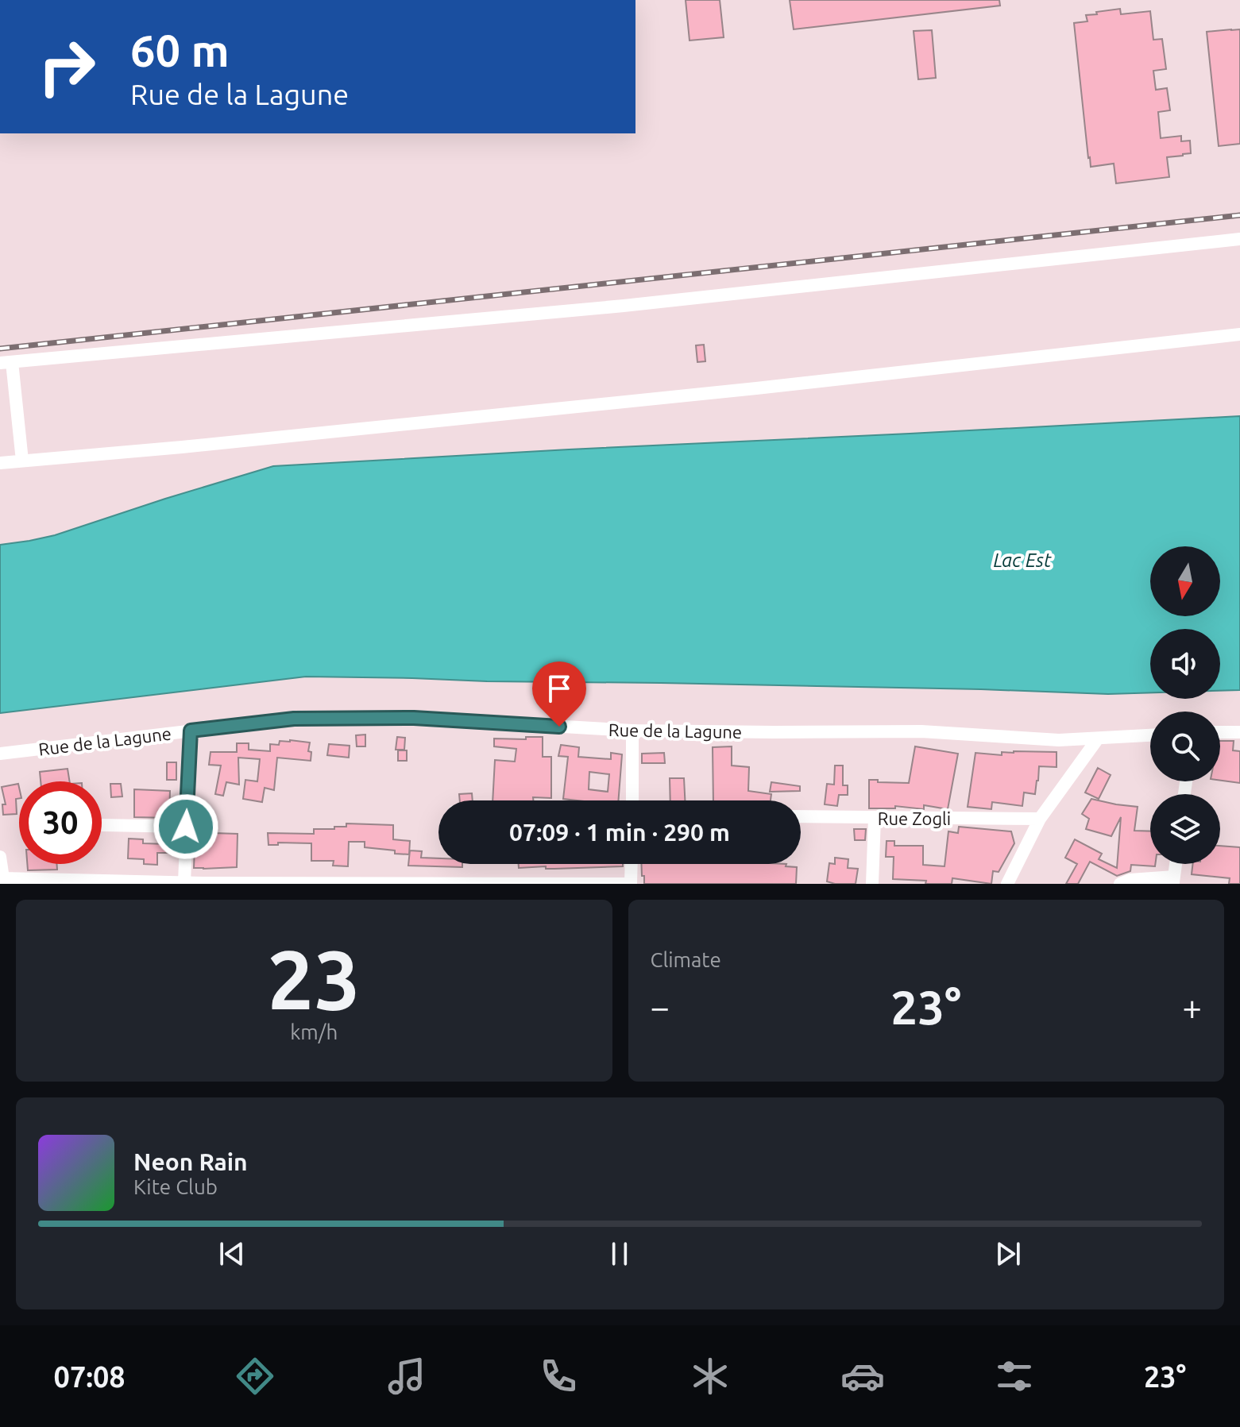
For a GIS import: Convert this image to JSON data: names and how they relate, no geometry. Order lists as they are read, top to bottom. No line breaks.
{"streets":{"street":["Rue de la Lagune","Rue Zogli"]},"water":["Lac Est"],"north":"bottom","page":{"turn":["60 m","Rue de la Lagune"],"limit":"30","trip":"07:09 · 1 min · 290 m","tile":[["23","km/h"],"Climate"],"heat":["−","23°","+"],"song":["Neon Rain","Kite Club"],"tabs":["07:08","23°"]}}
